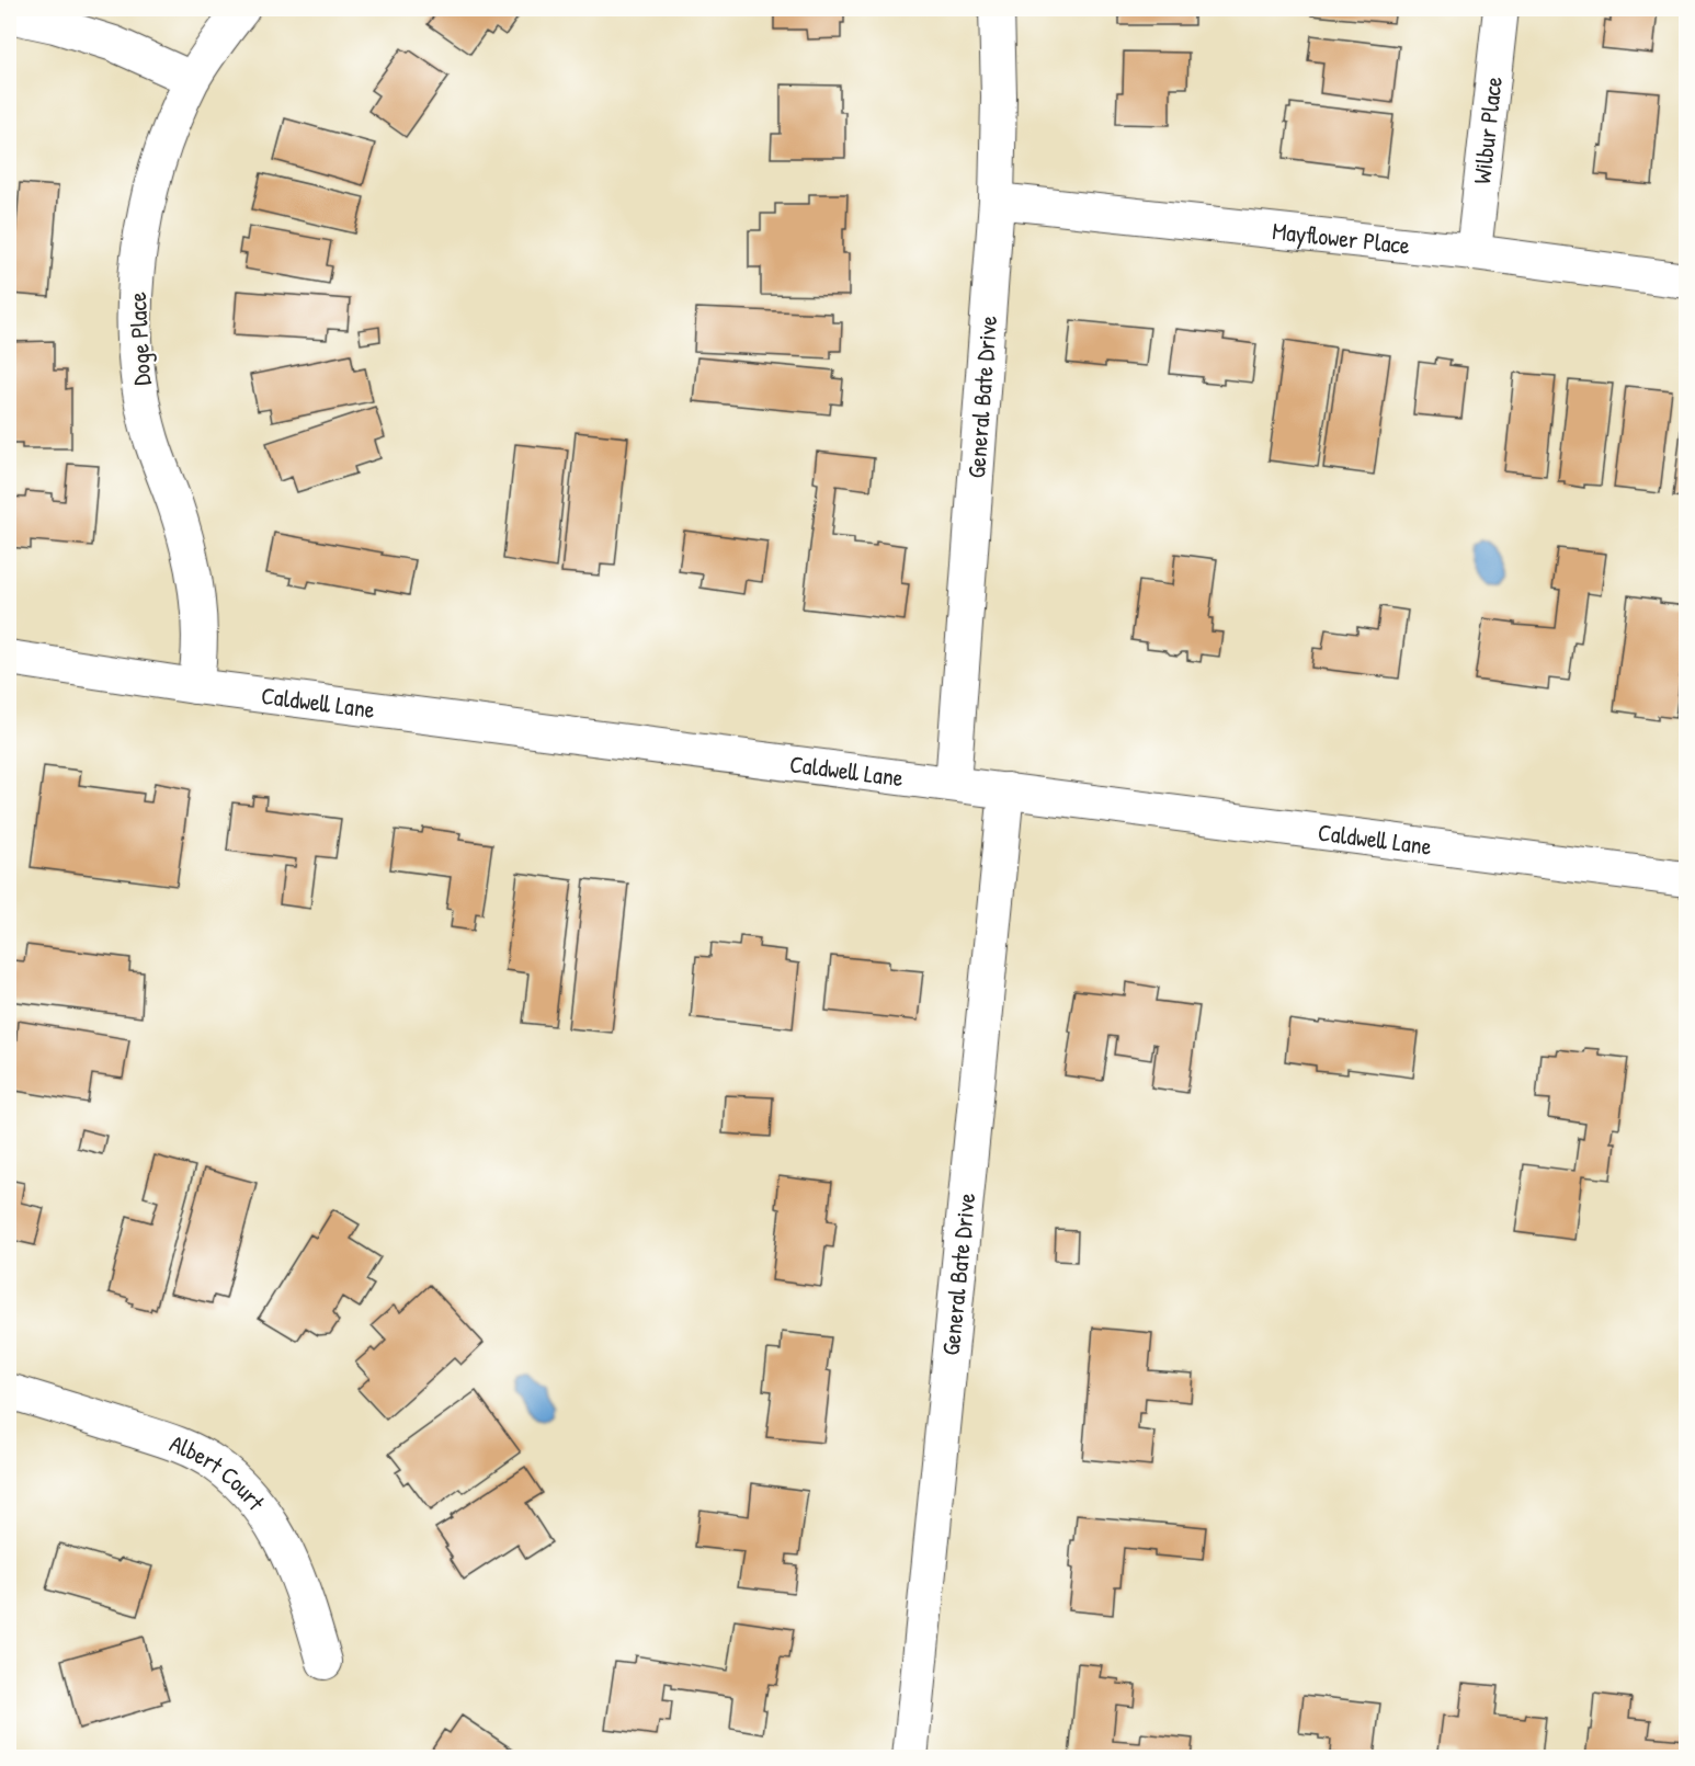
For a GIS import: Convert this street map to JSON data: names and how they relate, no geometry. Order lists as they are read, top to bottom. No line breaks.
{"streets":{"street":["Wilbur Place","Mayflower Place","Doge Place","General Bate Drive","Caldwell Lane","Albert Court"]},"crossings":[["Wilbur Place","Mayflower Place"],["Mayflower Place","General Bate Drive"],["Doge Place","Caldwell Lane"],["General Bate Drive","Caldwell Lane"]]}
